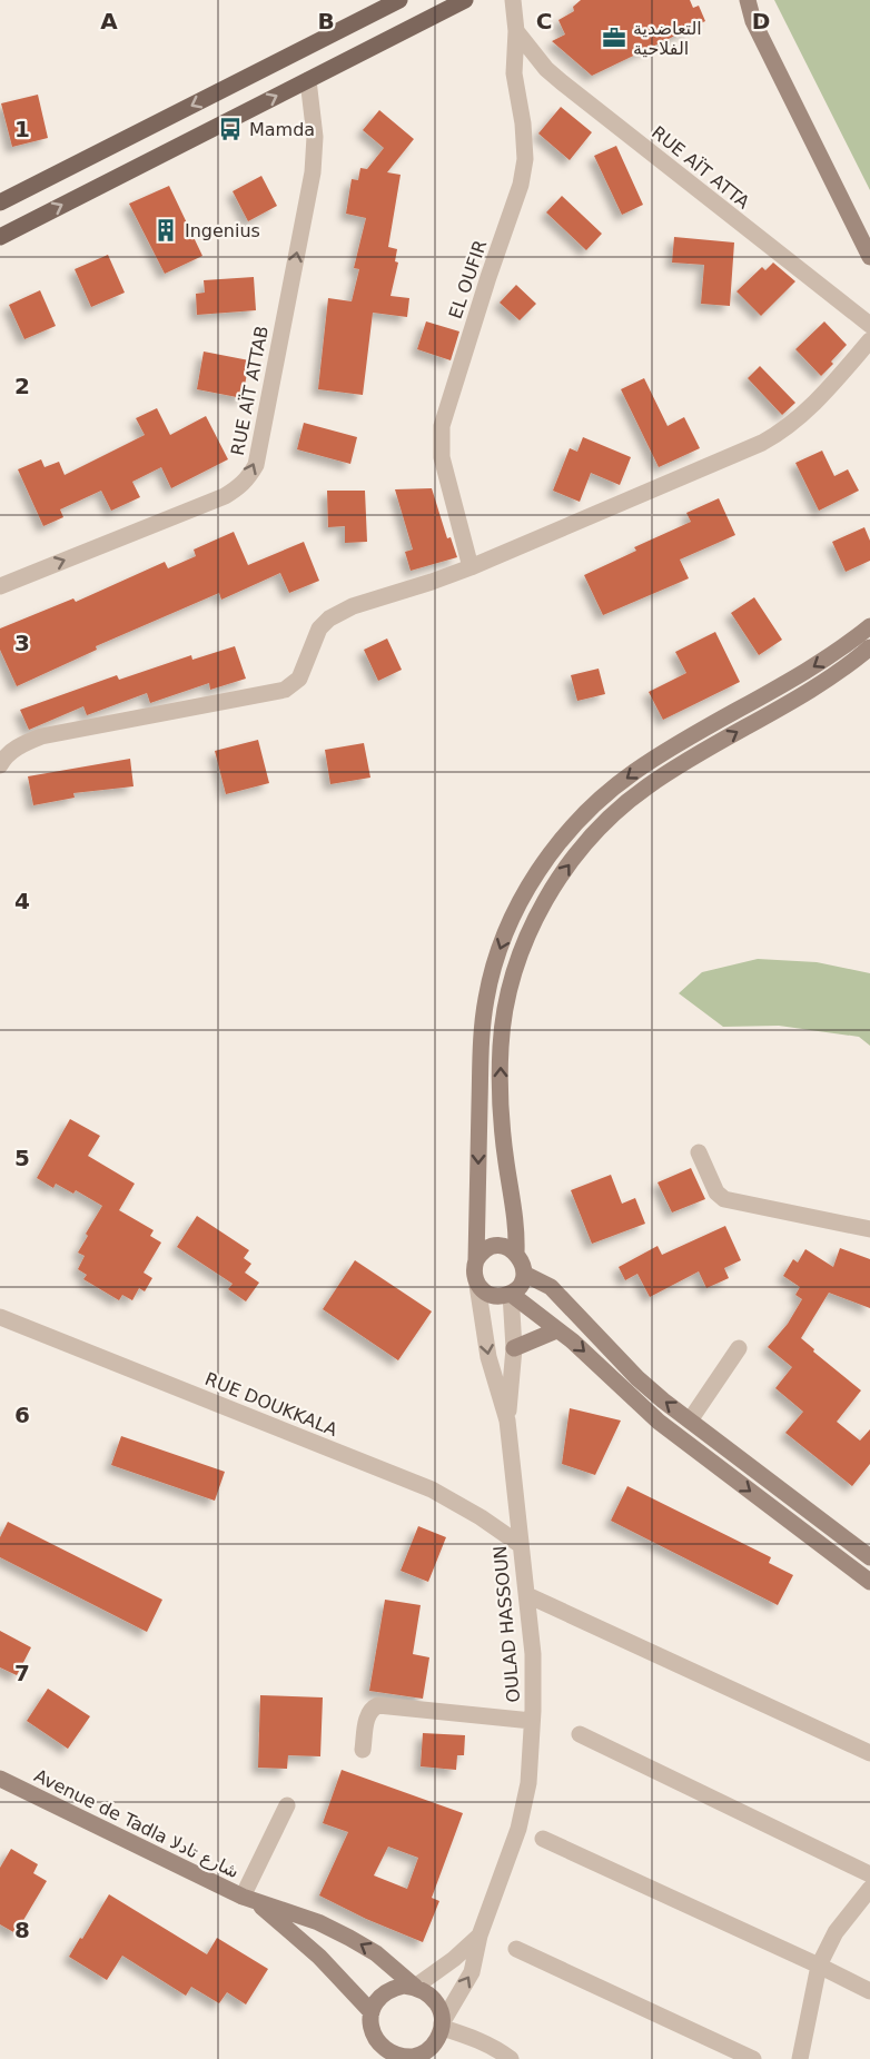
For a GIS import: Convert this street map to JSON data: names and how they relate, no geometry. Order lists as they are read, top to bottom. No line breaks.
{"streets":{"street":["RUE AÏT ATTA","EL OUFIR","RUE AÏT ATTAB","RUE DOUKKALA","OULAD HASSOUN","Avenue de Tadla شارع تادلا"]},"crossings":[["RUE AÏT ATTA","EL OUFIR"],["RUE DOUKKALA","OULAD HASSOUN"],["OULAD HASSOUN","Avenue de Tadla شارع تادلا"]],"one_way":["RUE AÏT ATTAB"],"places":{"office":["التعاضدية الفلاحية"],"bus stop":["Mamda"],"building":["Ingenius"]},"grid":{"columns":["A","B","C","D"],"rows":["1","2","3","4","5","6","7","8"]}}
